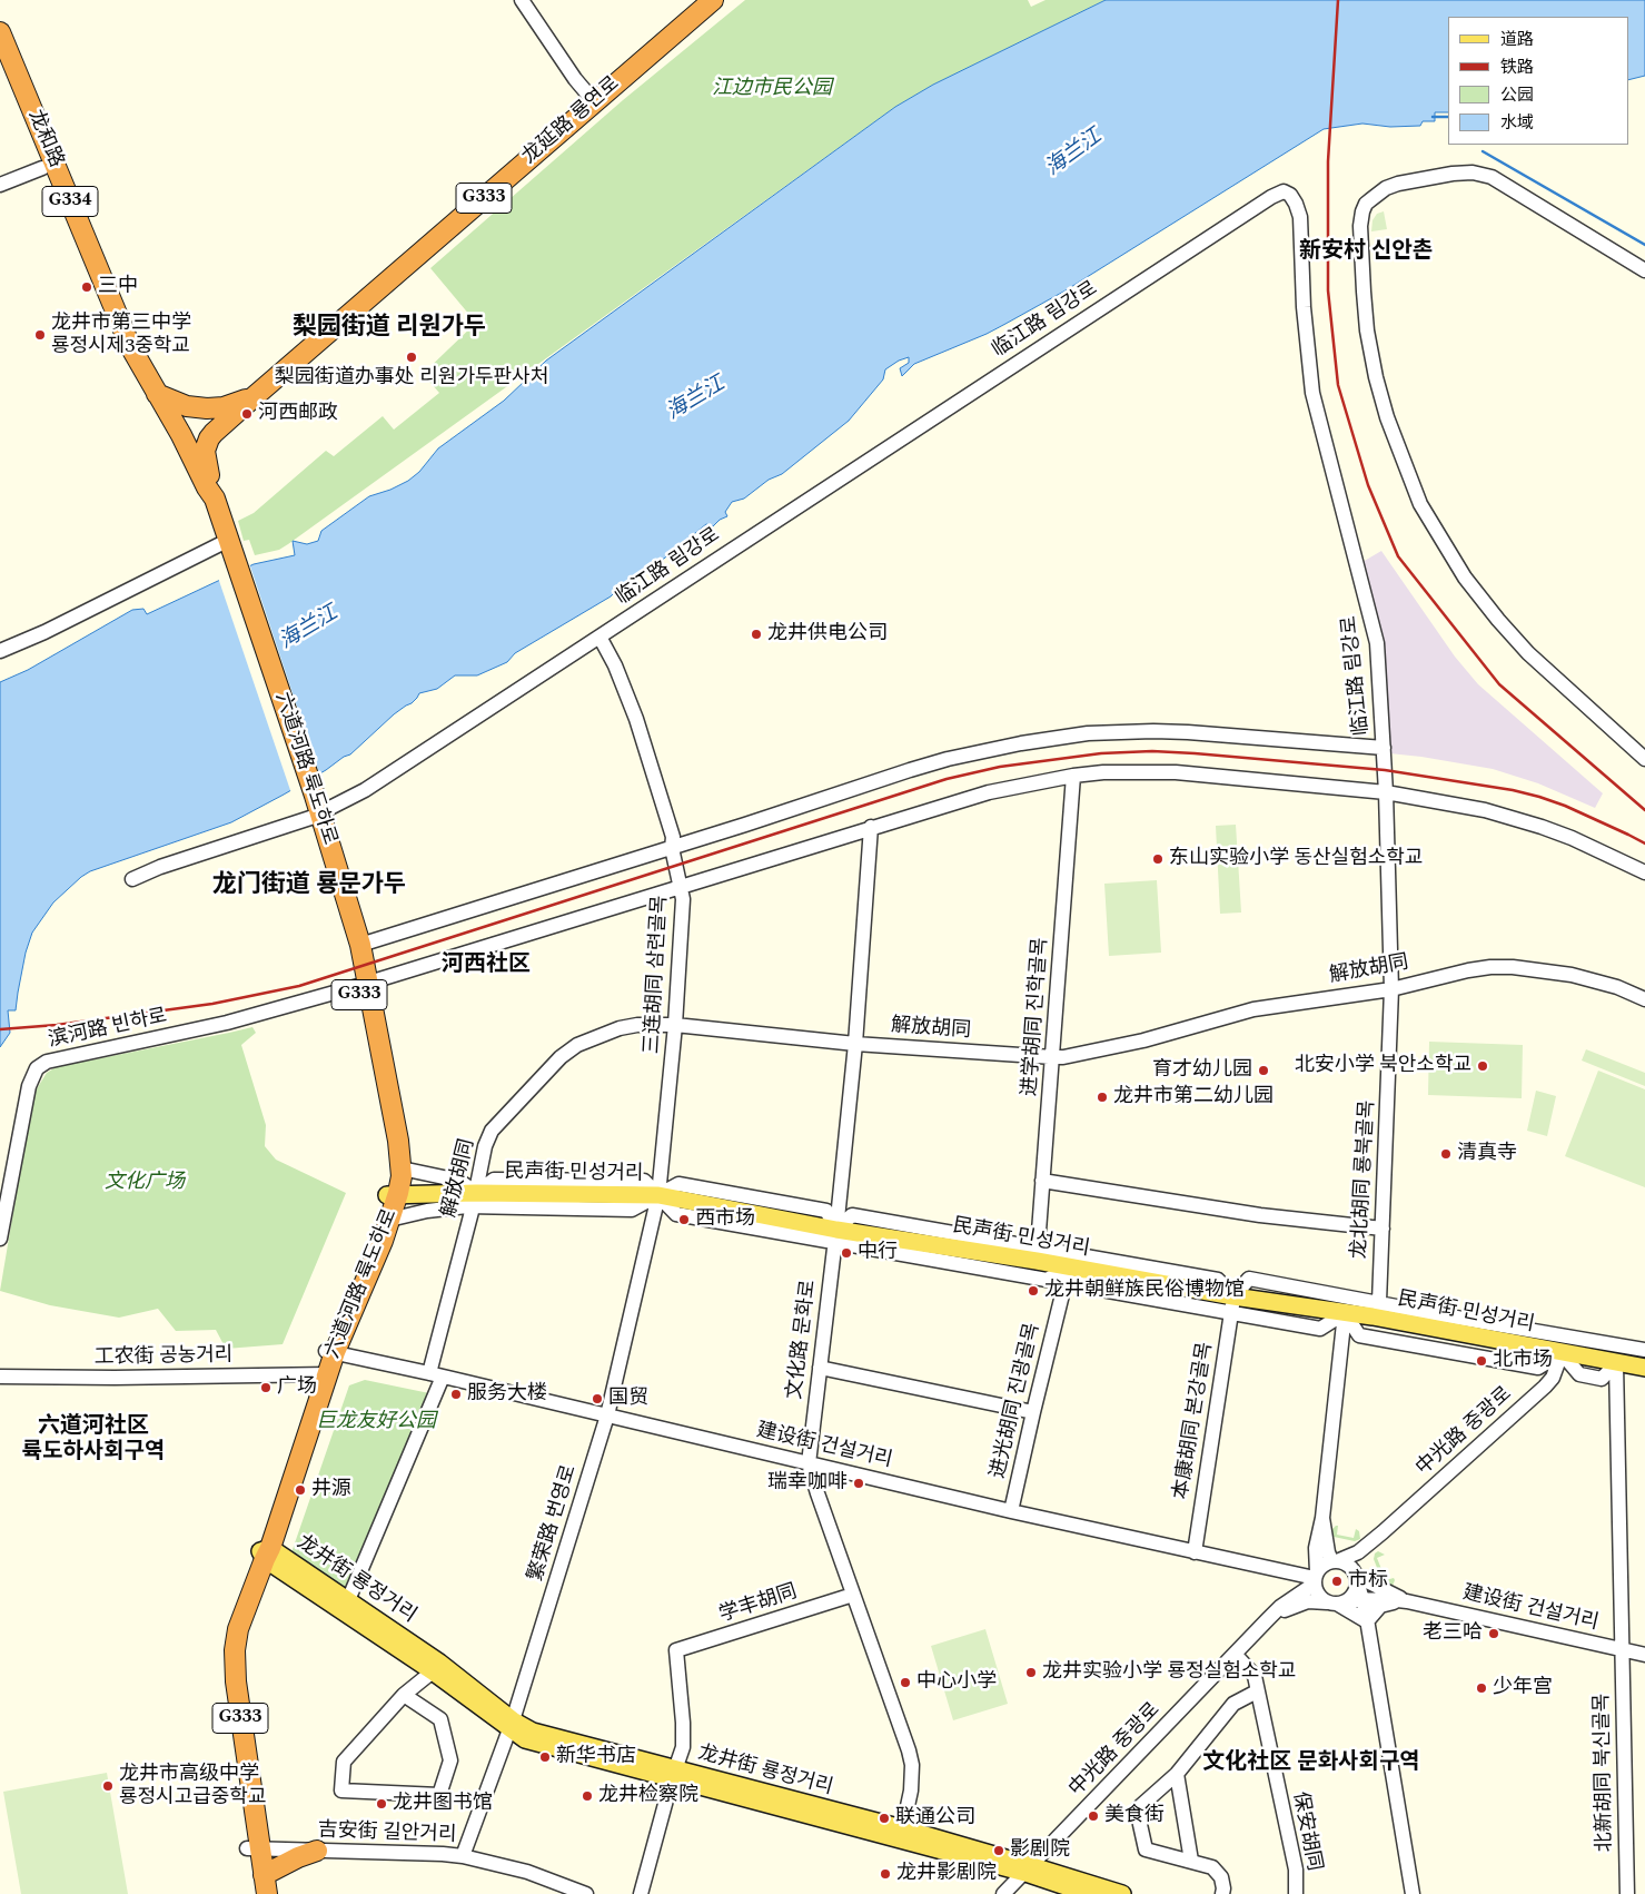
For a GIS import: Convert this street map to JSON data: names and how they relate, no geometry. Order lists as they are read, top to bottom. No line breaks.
{"streets":{"highway":["龙延路 룡연로","龙和路","G333","G334","六道河路 륙도하로"],"main road":["民声街 민성거리","龙井街 룡정거리"],"street":["临江路 림강로","解放胡同","三连胡同 삼련골목","进学胡同 진학골목","滨河路 빈하로","龙北胡同 룡북골목","文化路 문화로","工农街 공농거리","进光胡同 진광골목","本康胡同 본강골목","中光路 중광로","建设街 건설거리","繁荣路 번영로","学丰胡同","北新胡同 북신골목","保安胡同","吉安街 길안거리"]},"crossings":[["龙延路 룡연로","龙和路"],["龙延路 룡연로","六道河路 륙도하로"],["龙和路","六道河路 륙도하로"],["临江路 림강로","六道河路 륙도하로"],["临江路 림강로","三连胡同 삼련골목"],["临江路 림강로","滨河路 빈하로"],["临江路 림강로","龙北胡同 룡북골목"],["六道河路 륙도하로","滨河路 빈하로"],["六道河路 륙도하로","民声街 민성거리"],["六道河路 륙도하로","工农街 공농거리"],["六道河路 륙도하로","建设街 건설거리"],["六道河路 륙도하로","龙井街 룡정거리"],["六道河路 륙도하로","吉安街 길안거리"],["解放胡同","三连胡同 삼련골목"],["解放胡同","进学胡同 진학골목"],["解放胡同","民声街 민성거리"],["解放胡同","龙北胡同 룡북골목"],["解放胡同","文化路 문화로"],["解放胡同","建设街 건설거리"],["解放胡同","龙井街 룡정거리"],["三连胡同 삼련골목","滨河路 빈하로"],["三连胡同 삼련골목","民声街 민성거리"],["三连胡同 삼련골목","繁荣路 번영로"],["进学胡同 진학골목","滨河路 빈하로"],["进学胡同 진학골목","民声街 민성거리"],["滨河路 빈하로","龙北胡同 룡북골목"],["滨河路 빈하로","文化路 문화로"],["民声街 민성거리","龙北胡同 룡북골목"],["民声街 민성거리","文化路 문화로"],["民声街 민성거리","进光胡同 진광골목"],["民声街 민성거리","本康胡同 본강골목"],["民声街 민성거리","中光路 중광로"],["民声街 민성거리","繁荣路 번영로"],["民声街 민성거리","北新胡同 북신골목"],["文化路 문화로","建设街 건설거리"],["文化路 문화로","龙井街 룡정거리"],["文化路 문화로","学丰胡同"],["进光胡同 진광골목","建设街 건설거리"],["本康胡同 본강골목","建设街 건설거리"],["中光路 중광로","建设街 건설거리"],["中光路 중광로","龙井街 룡정거리"],["中光路 중광로","保安胡同"],["建设街 건설거리","繁荣路 번영로"],["建设街 건설거리","北新胡同 북신골목"],["繁荣路 번영로","龙井街 룡정거리"],["繁荣路 번영로","吉安街 길안거리"],["龙井街 룡정거리","学丰胡同"]],"districts":["新安村 신안촌","梨园街道 리원가두","龙门街道 룡문가두","河西社区","六道河社区 륙도하사회구역","文化社区 문화사회구역"],"water":["海兰江"],"parks":["江边市民公园","文化广场","巨龙友好公园"],"places":["三中","龙井市第三中学 룡정시제3중학교","梨园街道办事处 리원가두판사처","河西邮政","龙井供电公司","东山实验小学 동산실험소학교","北安小学 북안소학교","育才幼儿园","龙井市第二幼儿园","清真寺","西市场","中行","龙井朝鲜族民俗博物馆","北市场","广场","服务大楼","国贸","瑞幸咖啡","井源","市标","老三哈","龙井实验小学 룡정실험소학교","中心小学","少年宫","新华书店","龙井市高级中学 룡정시고급중학교","龙井检察院","龙井图书馆","美食街","联通公司","影剧院","龙井影剧院"],"legend":["道路","铁路","公园","水域"]}
